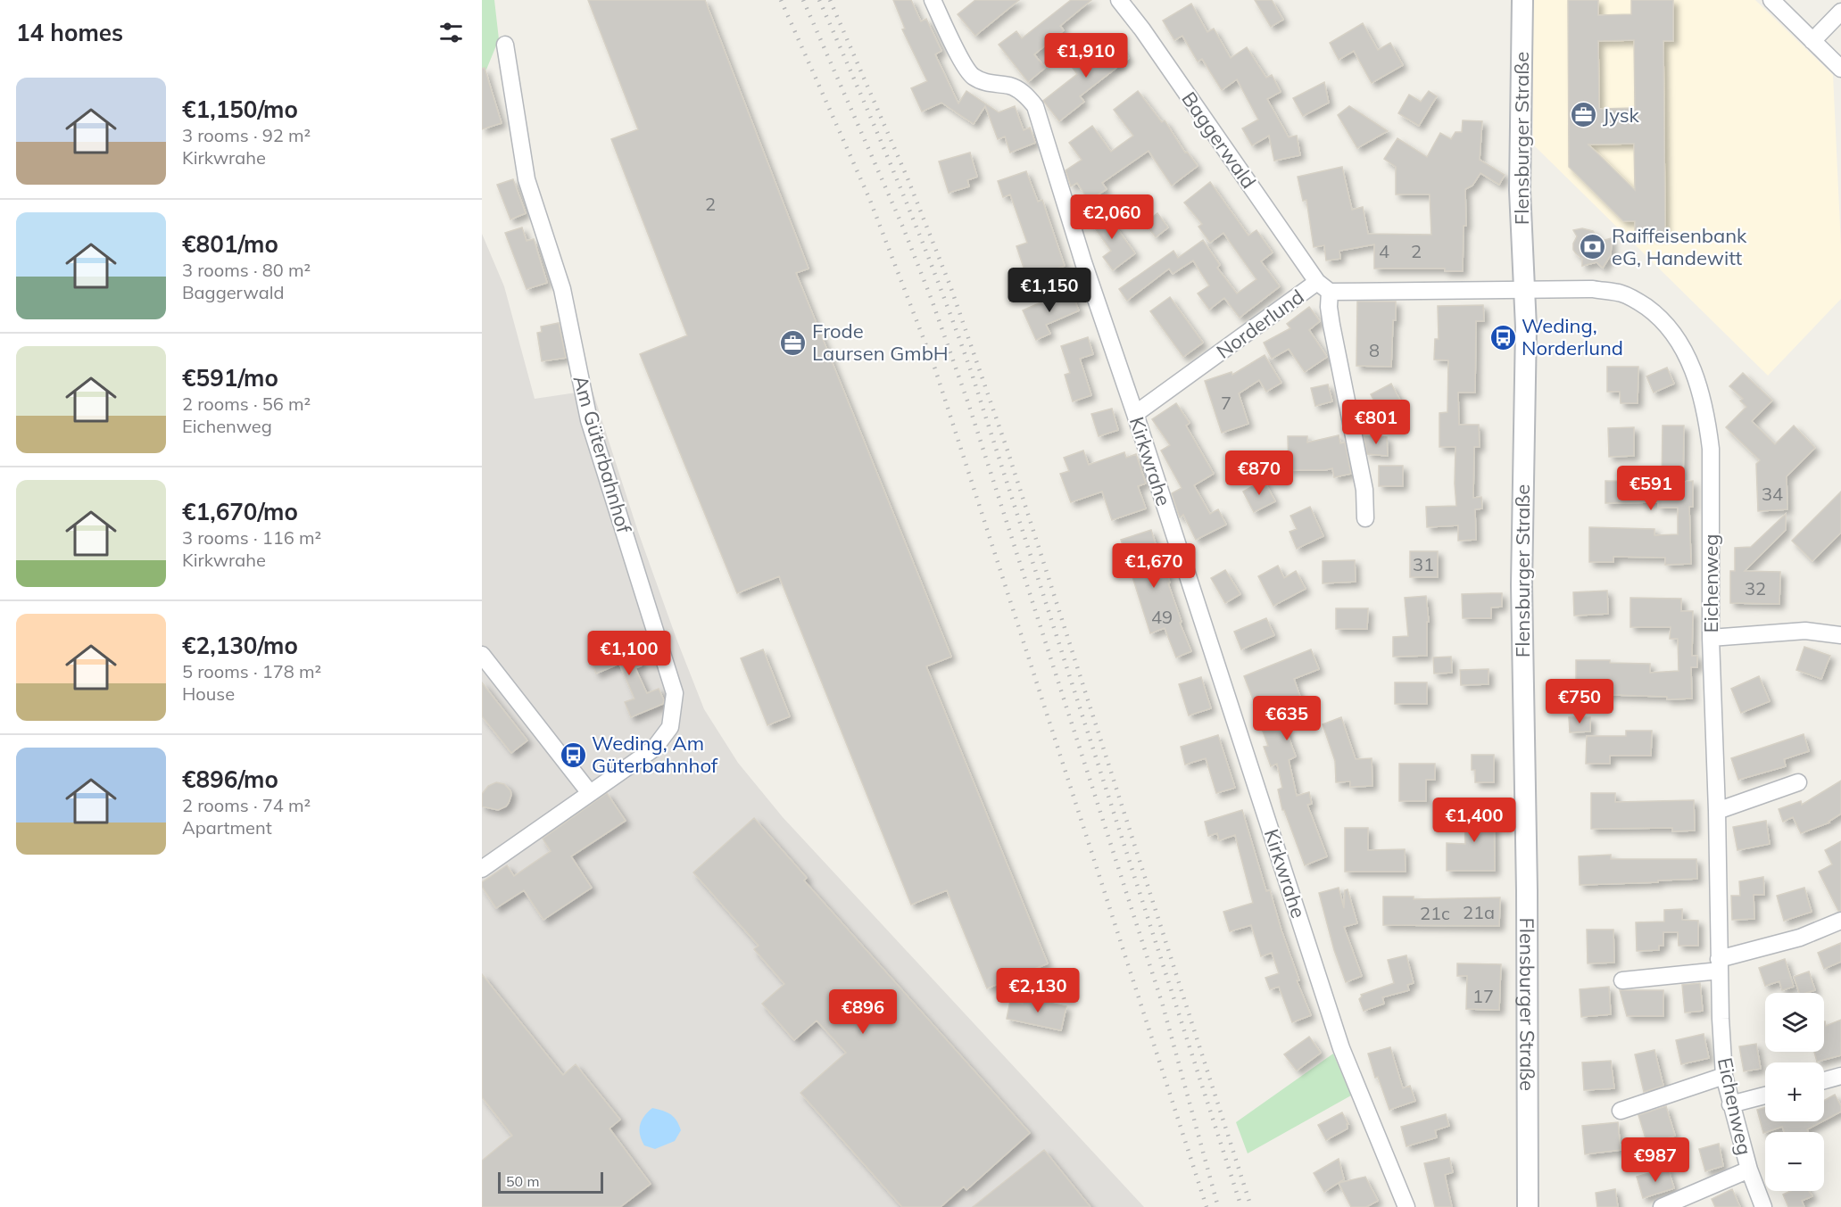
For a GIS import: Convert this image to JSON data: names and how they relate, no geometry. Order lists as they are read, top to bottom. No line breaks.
{"streets":{"street":["Flensburger Straße","Baggerwald","Norderlund","Am Güterbahnhof","Kirkwrahe","Eichenweg"]},"crossings":[["Flensburger Straße","Norderlund"],["Flensburger Straße","Eichenweg"],["Baggerwald","Norderlund"],["Norderlund","Kirkwrahe"],["Norderlund","Eichenweg"]],"places":{"office":["Jysk","Frode Laursen GmbH"],"bank":["Raiffeisenbank eG, Handewitt"],"bus stop":["Weding, Norderlund","Weding, Am Güterbahnhof"]},"house_numbers":["2","4","2","8","7","34","31","32","49","21a","21c","17"],"scale_bar":"50 m","page":{"heading":"14 homes","price":["€1,910","€2,060","€1,150","€801","€870","€591","€1,670","€1,100","€750","€635","€1,400","€2,130","€896","€987"],"list":[{"name":"€1,150/mo","note":"3 rooms · 92 m² · Kirkwrahe"},{"name":"€801/mo","note":"3 rooms · 80 m² · Baggerwald"},{"name":"€591/mo","note":"2 rooms · 56 m² · Eichenweg"},{"name":"€1,670/mo","note":"3 rooms · 116 m² · Kirkwrahe"},{"name":"€2,130/mo","note":"5 rooms · 178 m² · House"},{"name":"€896/mo","note":"2 rooms · 74 m² · Apartment"}],"map_buttons":["+","−"],"scale":"50 m"}}
